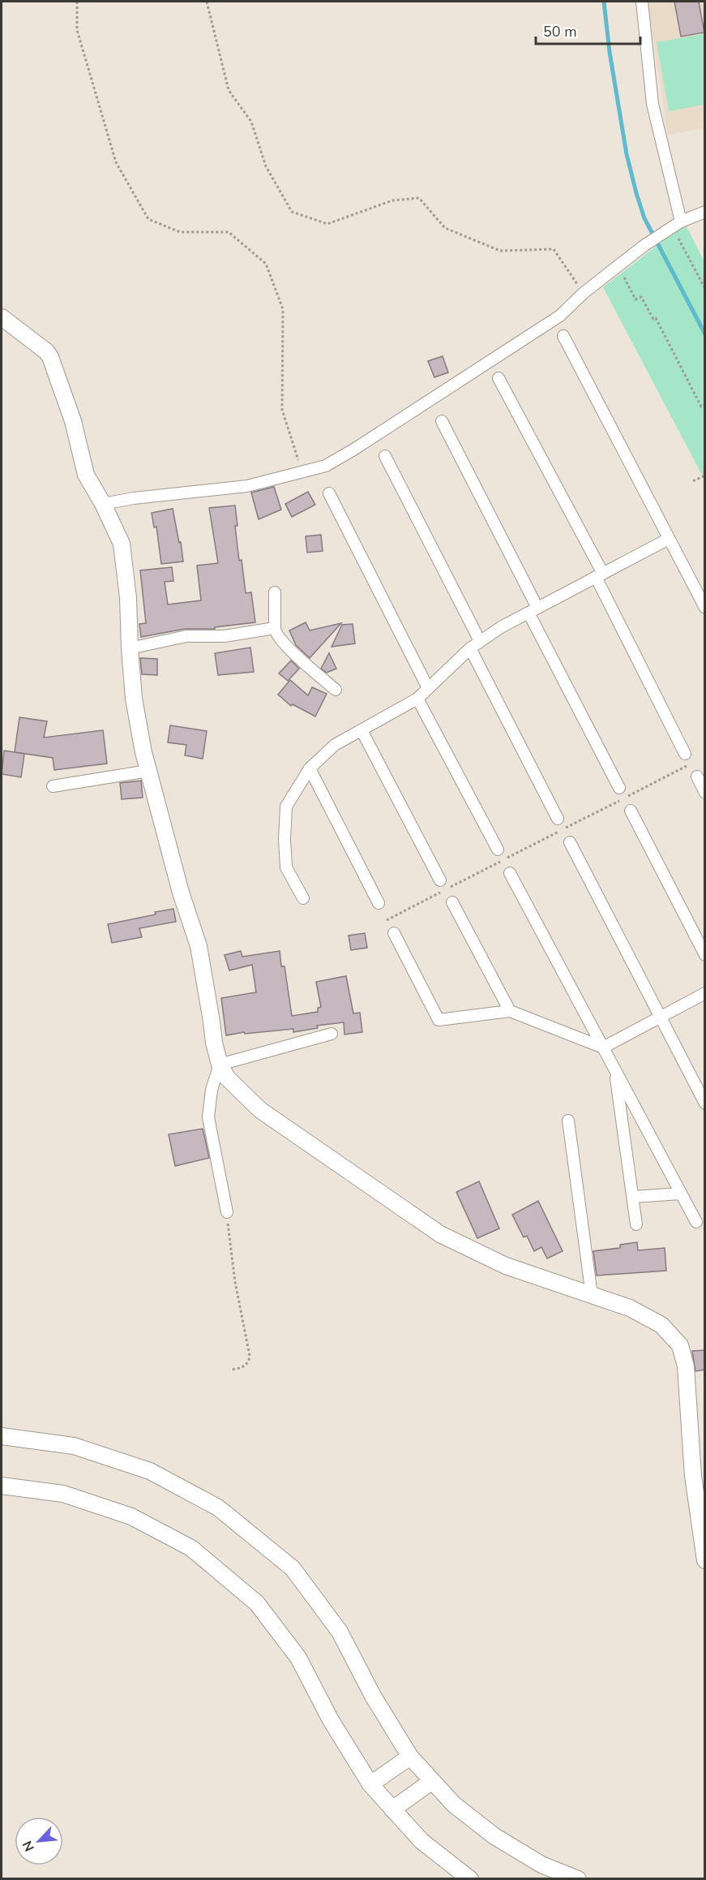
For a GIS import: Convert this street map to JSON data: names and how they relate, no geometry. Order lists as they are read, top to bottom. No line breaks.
{"scale_bar":"50 m","north":"bottom left"}
